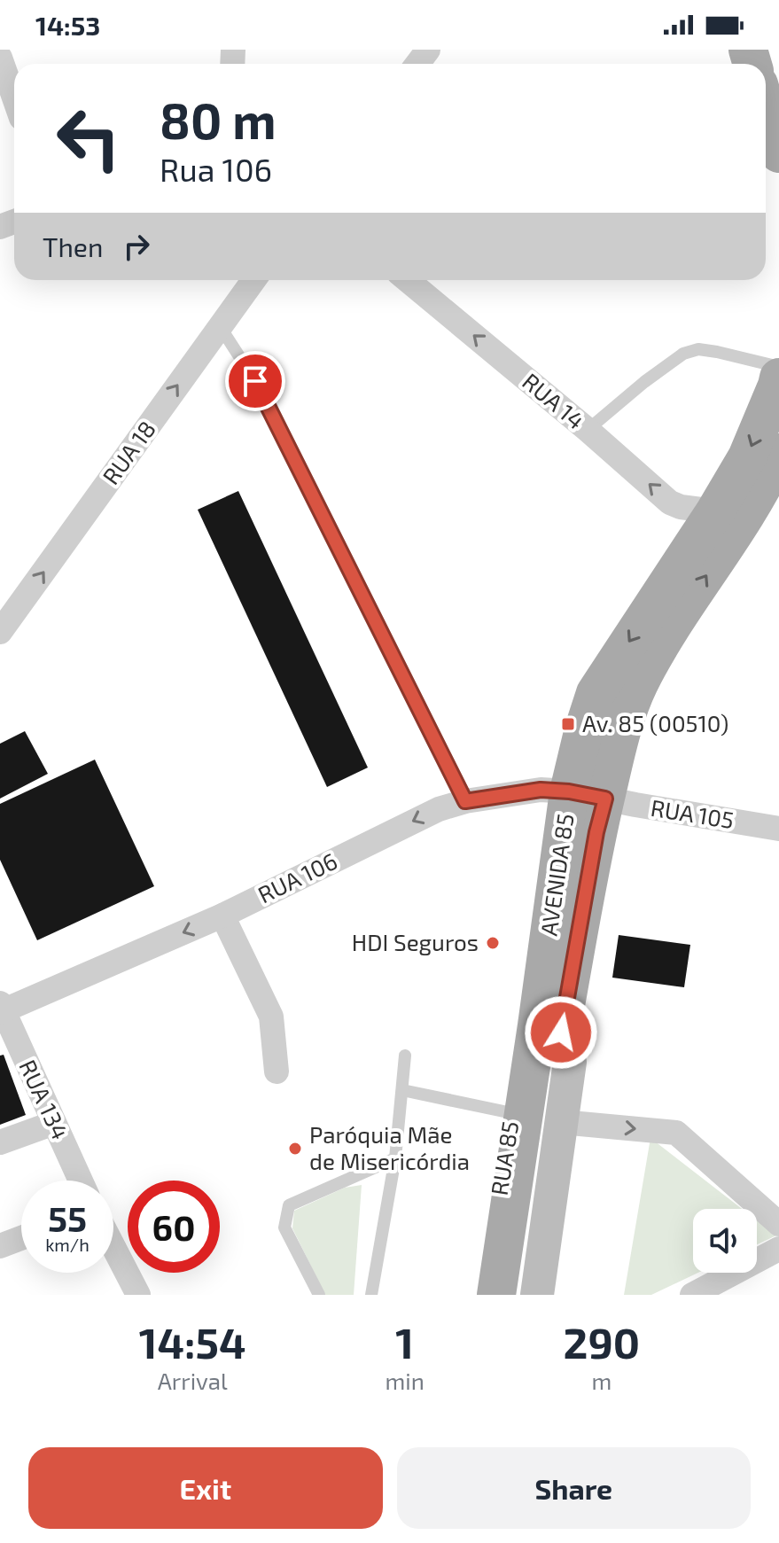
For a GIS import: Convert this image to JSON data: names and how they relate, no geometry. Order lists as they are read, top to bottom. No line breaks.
{"streets":{"main road":["AVENIDA 85","RUA 85"],"street":["RUA 14","RUA 18","RUA 105","RUA 106","RUA 134"]},"crossings":[["RUA 14","AVENIDA 85"],["RUA 105","AVENIDA 85"],["RUA 105","RUA 106"],["AVENIDA 85","RUA 106"],["AVENIDA 85","RUA 85"],["RUA 106","RUA 134"]],"one_way":["RUA 14","RUA 18","RUA 106"],"places":{"transit":["Av. 85 (00510)"],"other":["HDI Seguros","Paróquia Mãe de Misericórdia"]},"page":{"status":"14:53","turn":["80 m","Rua 106"],"then":"Then","speed":"55 km/h","limit":"60","eta":["14:54","Arrival","1","min","290","m"],"buttons":["Exit","Share"]}}
